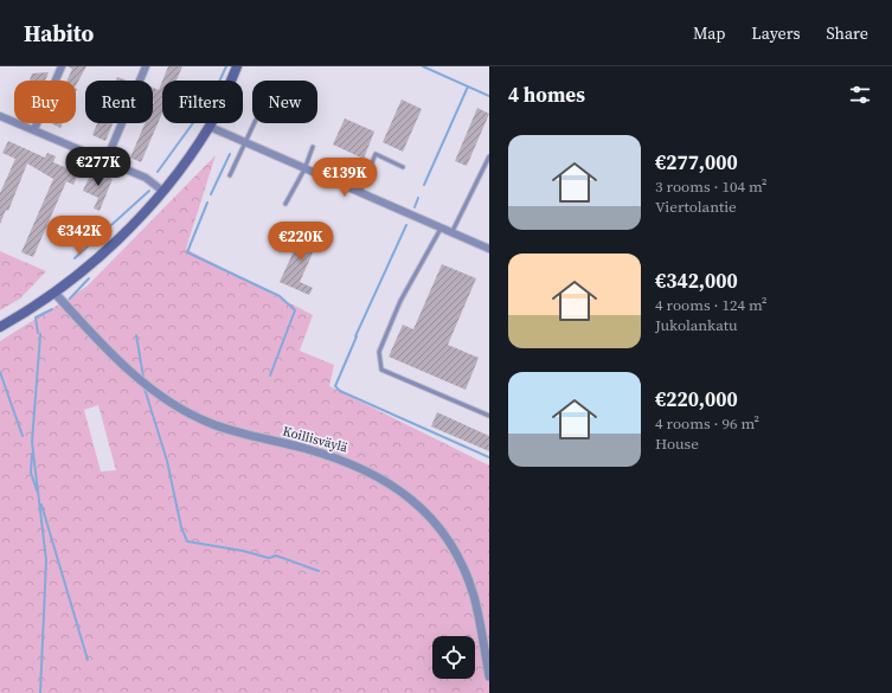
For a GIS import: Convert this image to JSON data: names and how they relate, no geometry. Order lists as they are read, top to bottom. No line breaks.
{"streets":{"street":["Koillisväylä"]},"page":{"header":"Habito","nav":["Map","Layers","Share"],"heading":"4 homes","chip":["Buy","Rent","Filters","New"],"list":[{"name":"€277,000","note":"3 rooms · 104 m² · Viertolantie"},{"name":"€342,000","note":"4 rooms · 124 m² · Jukolankatu"},{"name":"€220,000","note":"4 rooms · 96 m² · House"}],"price":["€277K","€139K","€342K","€220K"]}}
